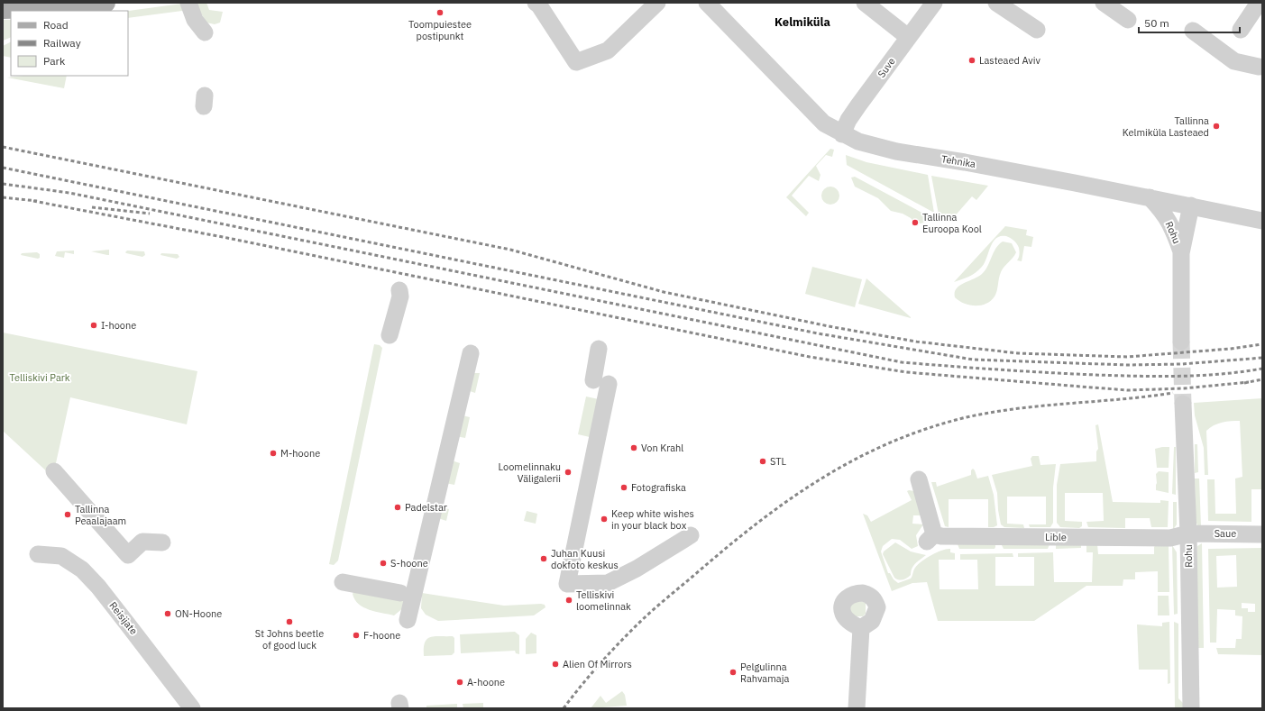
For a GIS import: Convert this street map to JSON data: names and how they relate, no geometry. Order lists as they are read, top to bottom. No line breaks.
{"streets":{"street":["Suve","Tehnika","Rohu","Saue","Lible","Reisijate"]},"crossings":[["Suve","Tehnika"],["Tehnika","Rohu"],["Rohu","Saue"],["Rohu","Lible"],["Saue","Lible"]],"districts":["Kelmiküla"],"parks":["Telliskivi Park"],"places":["Toompuiestee postipunkt","Lasteaed Aviv","Tallinna Kelmiküla Lasteaed","Tallinna Euroopa Kool","I-hoone","Von Krahl","M-hoone","STL","Loomelinnaku Väligalerii","Fotografiska","Padelstar","Tallinna Peaalajaam","Keep white wishes in your black box","Juhan Kuusi dokfoto keskus","S-hoone","Telliskivi loomelinnak","ON-Hoone","St Johns beetle of good luck","F-hoone","Alien Of Mirrors","Pelgulinna Rahvamaja","A-hoone"],"legend":["Road","Railway","Park"],"scale_bar":"50 m"}
